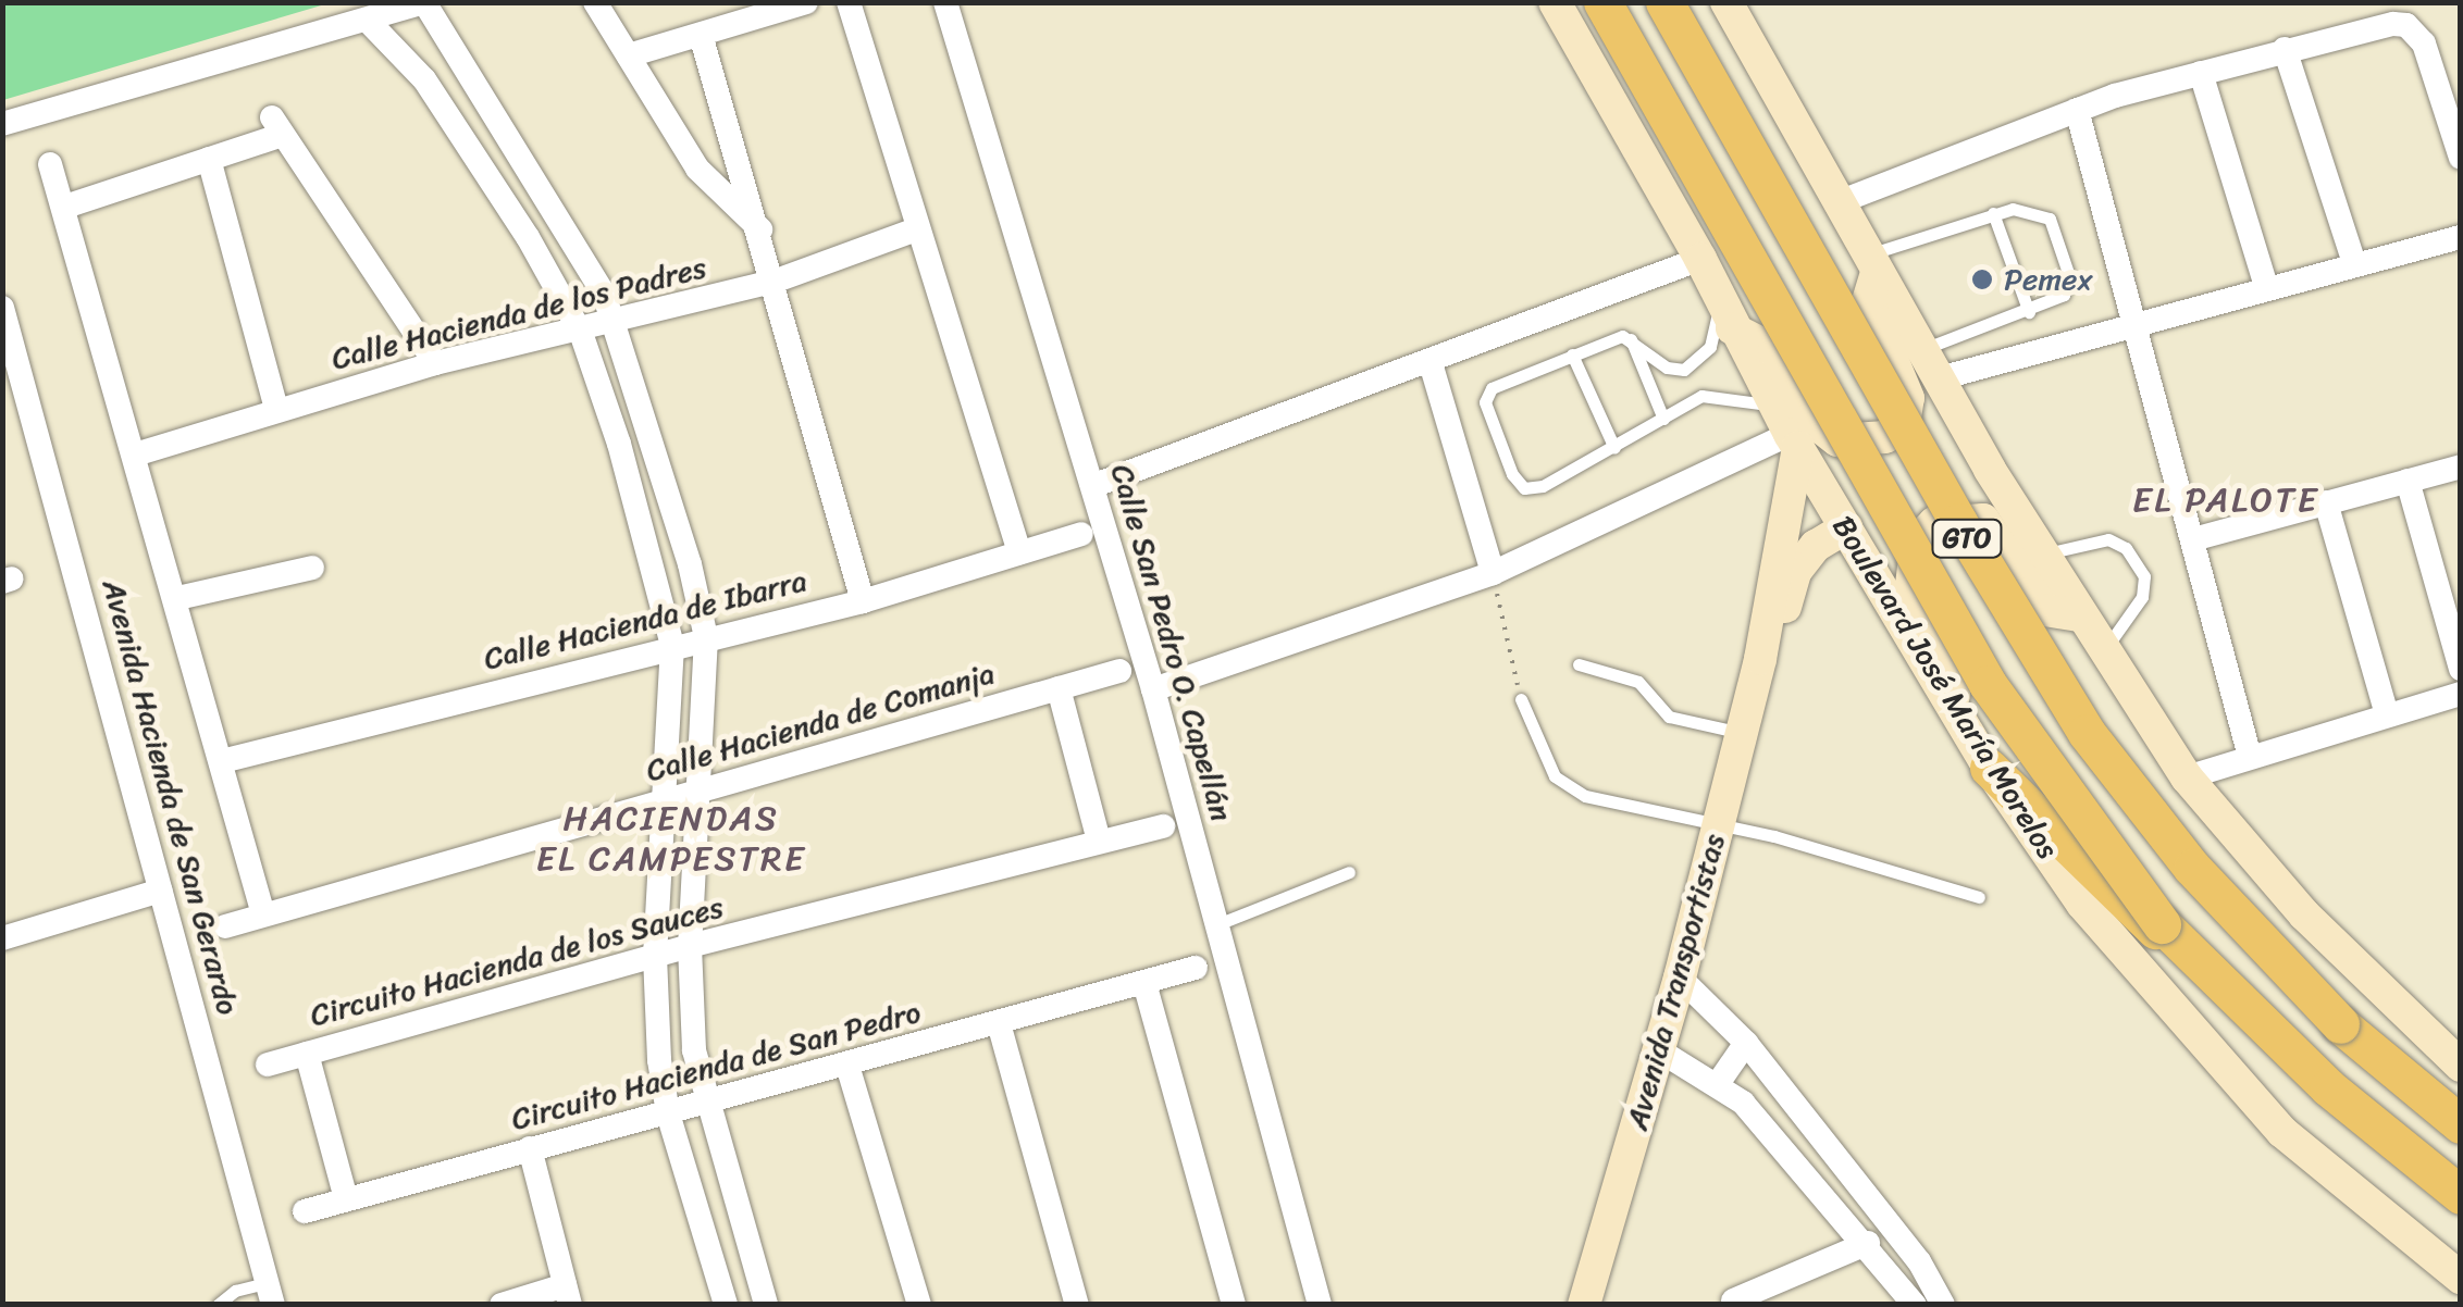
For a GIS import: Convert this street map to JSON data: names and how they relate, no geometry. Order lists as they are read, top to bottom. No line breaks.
{"streets":{"main road":["GTO","Boulevard José María Morelos"],"street":["Calle Hacienda de los Padres","Calle Hacienda de Ibarra","Calle San Pedro O. Capellán","Calle Hacienda de Comanja","Avenida Hacienda de San Gerardo","Circuito Hacienda de los Sauces","Avenida Transportistas","Circuito Hacienda de San Pedro"]},"crossings":[["Boulevard José María Morelos","Avenida Transportistas"]],"districts":["EL PALOTE","HACIENDAS EL CAMPESTRE"],"places":["Pemex"]}
